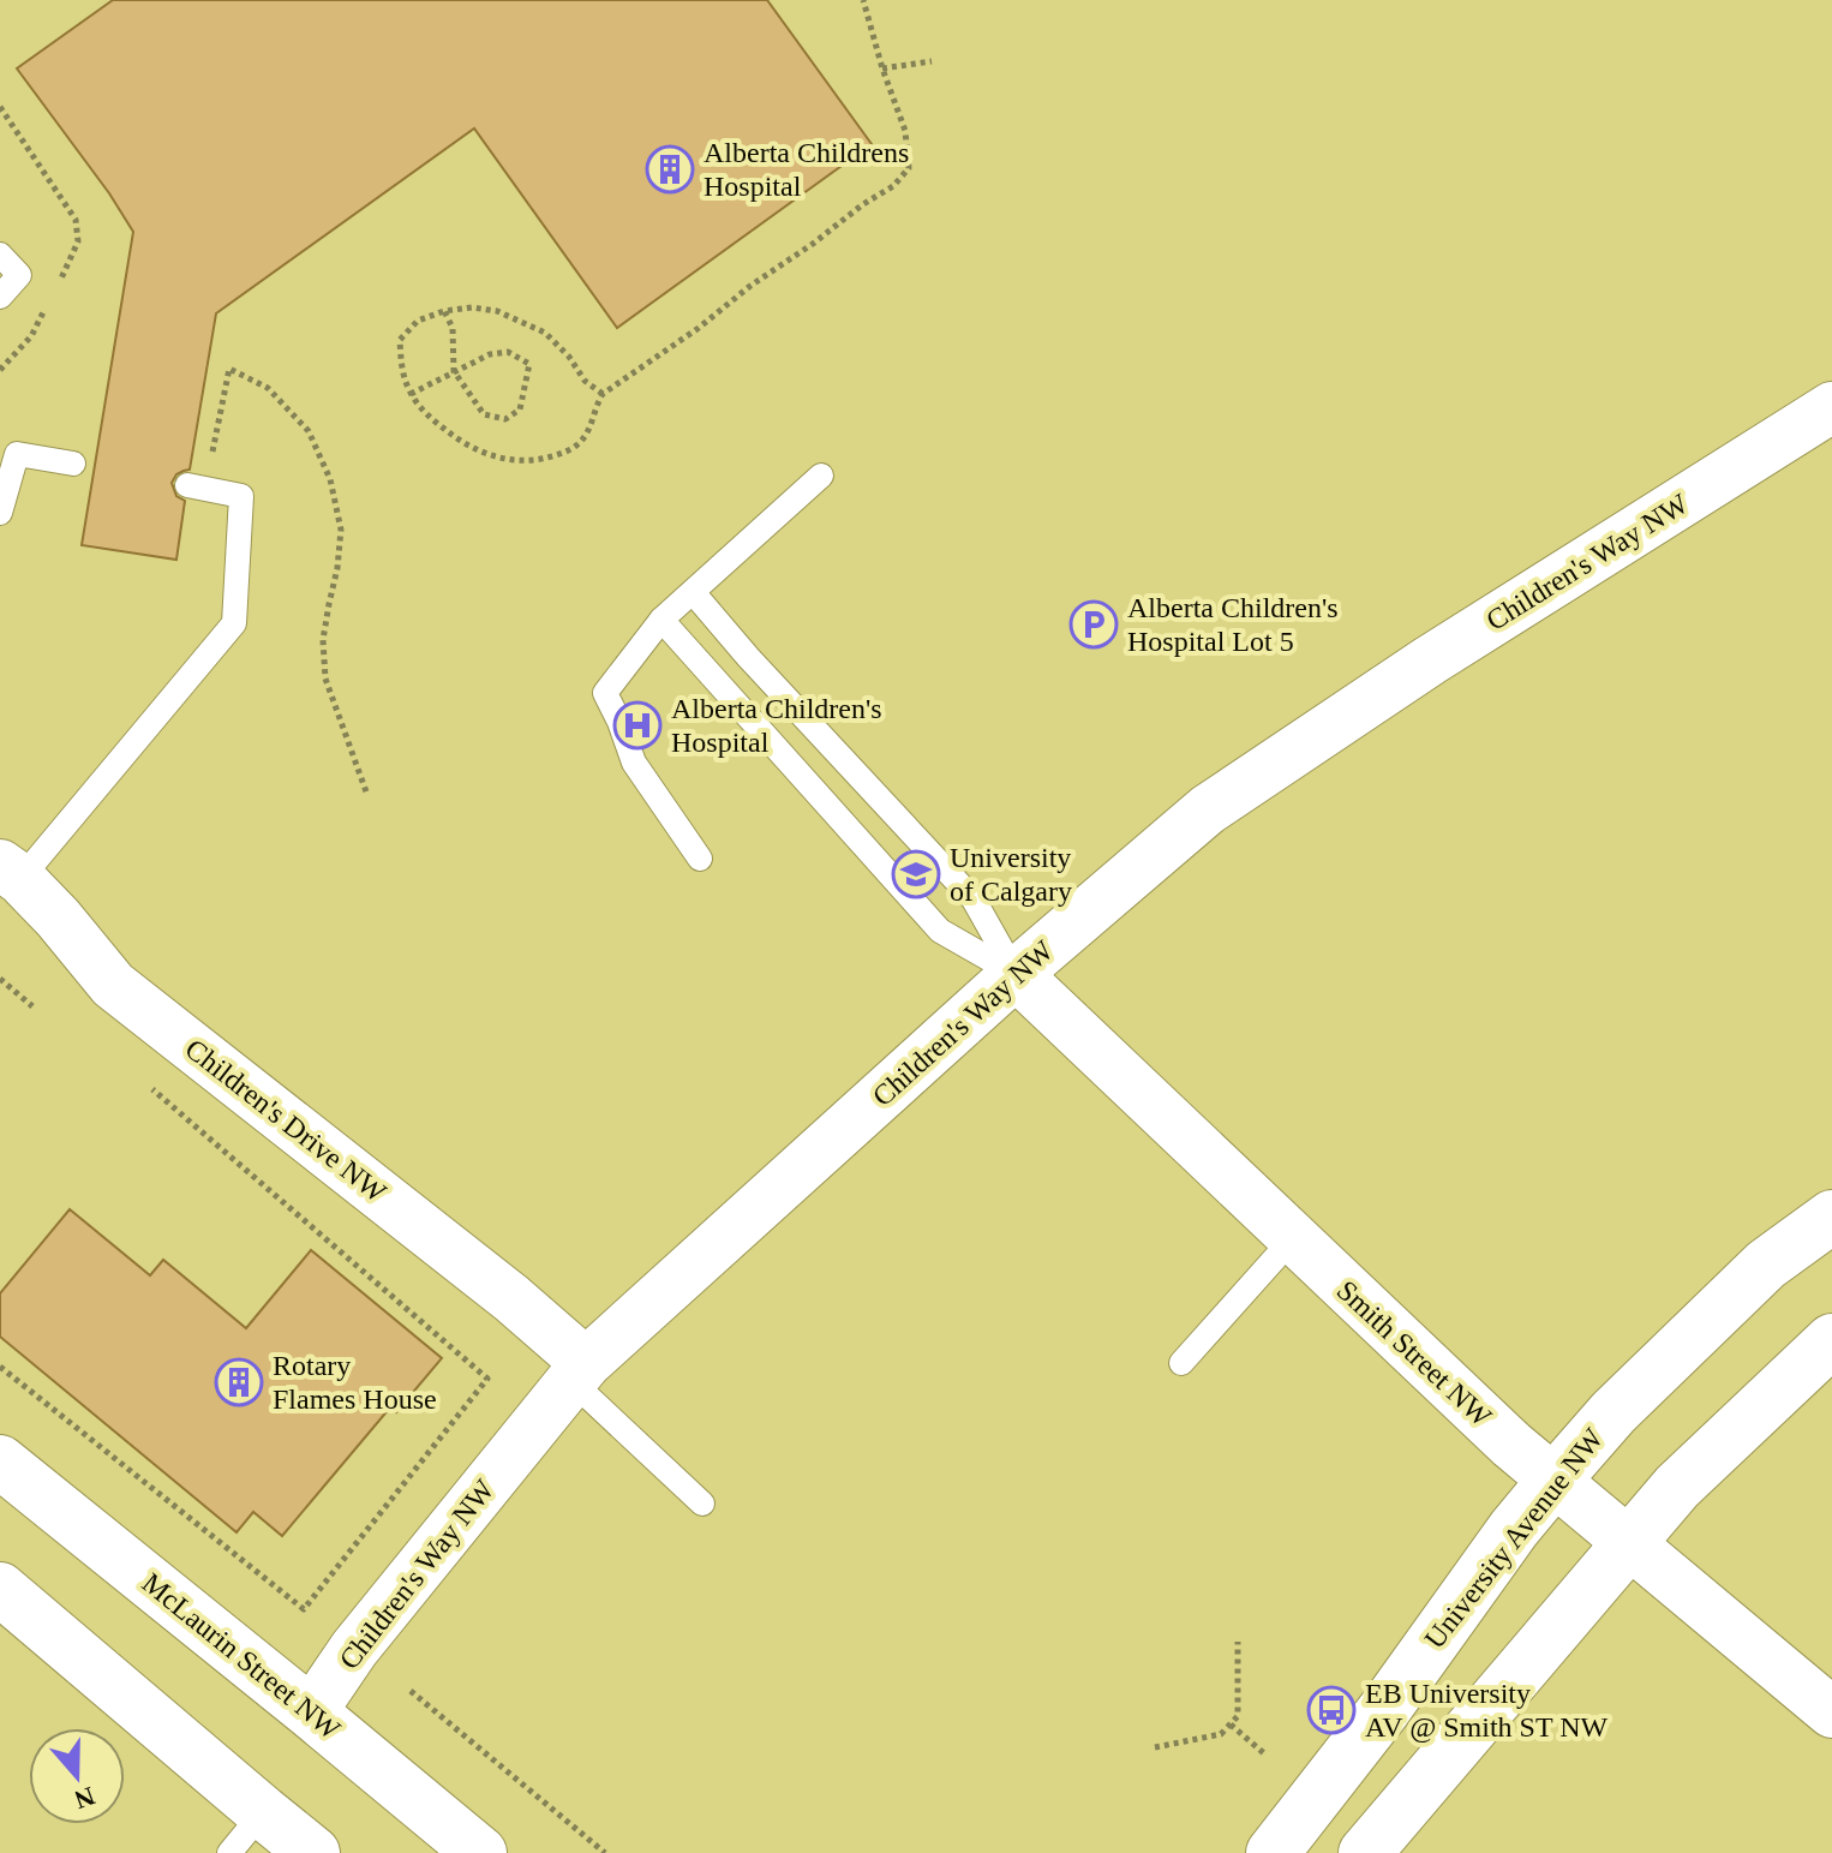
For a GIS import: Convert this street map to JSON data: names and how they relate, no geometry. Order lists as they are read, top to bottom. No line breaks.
{"streets":{"street":["Children's Way NW","Children's Drive NW","Smith Street NW","University Avenue NW","McLaurin Street NW"]},"crossings":[["Children's Way NW","Children's Drive NW"],["Children's Way NW","Smith Street NW"],["Children's Way NW","McLaurin Street NW"],["Smith Street NW","University Avenue NW"]],"places":{"building":["Alberta Childrens Hospital","Rotary Flames House"],"parking":["Alberta Children's Hospital Lot 5"],"hospital":["Alberta Children's Hospital"],"school or university":["University of Calgary"],"bus stop":["EB University AV @ Smith ST NW"]},"north":"bottom"}
